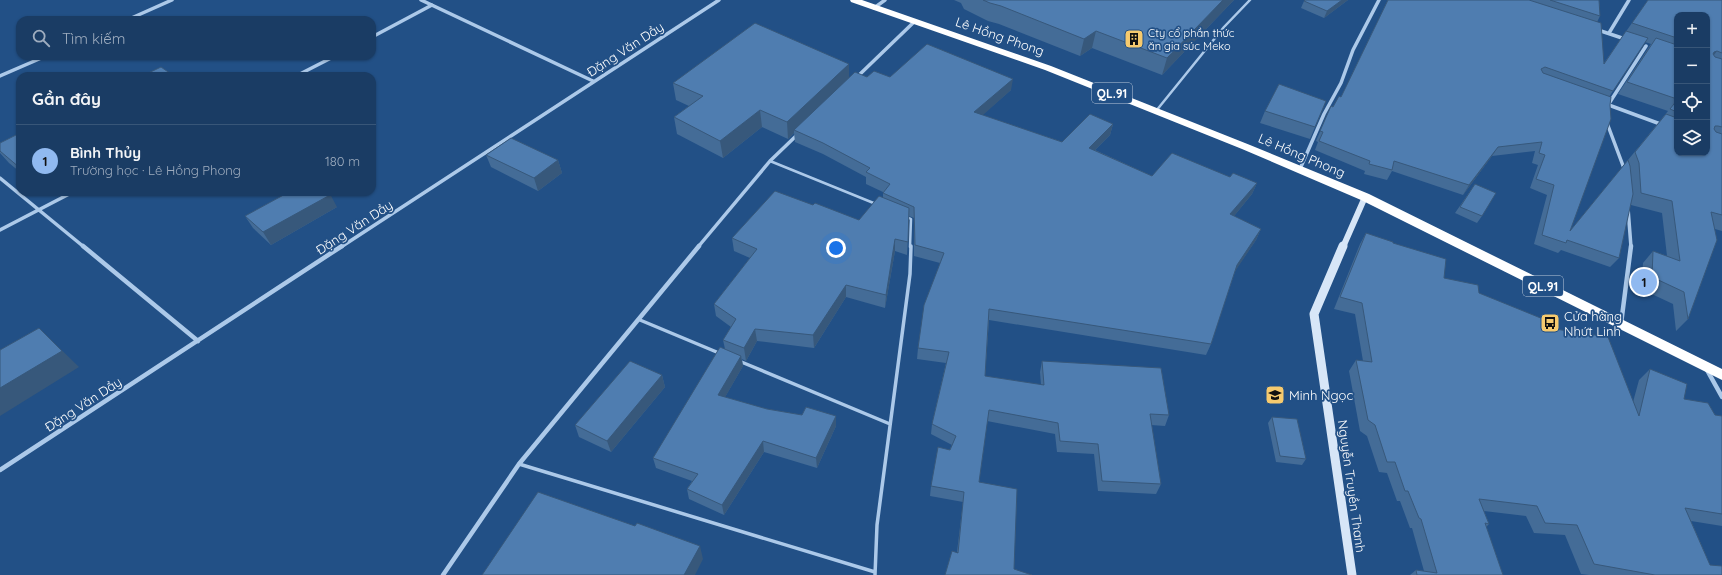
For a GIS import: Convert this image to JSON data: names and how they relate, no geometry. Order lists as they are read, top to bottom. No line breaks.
{"streets":{"highway":["Lê Hồng Phong","QL.91"],"street":["Đặng Văn Dầy","Nguyễn Truyền Thanh"]},"crossings":[["Lê Hồng Phong","Nguyễn Truyền Thanh"]],"places":{"building":["Cty cổ phần thức ăn gia súc Meko"],"bus stop":["Cửa hàng Nhứt Linh"],"school or university":["Minh Ngọc"]},"page":{"map_buttons":["+","−"],"search":"Tìm kiếm","heading":"Gần đây","list":[{"mark":"1","name":"Bình Thủy","note":"Trường học · Lê Hồng Phong","value":"180 m"}],"pins":"1"}}
